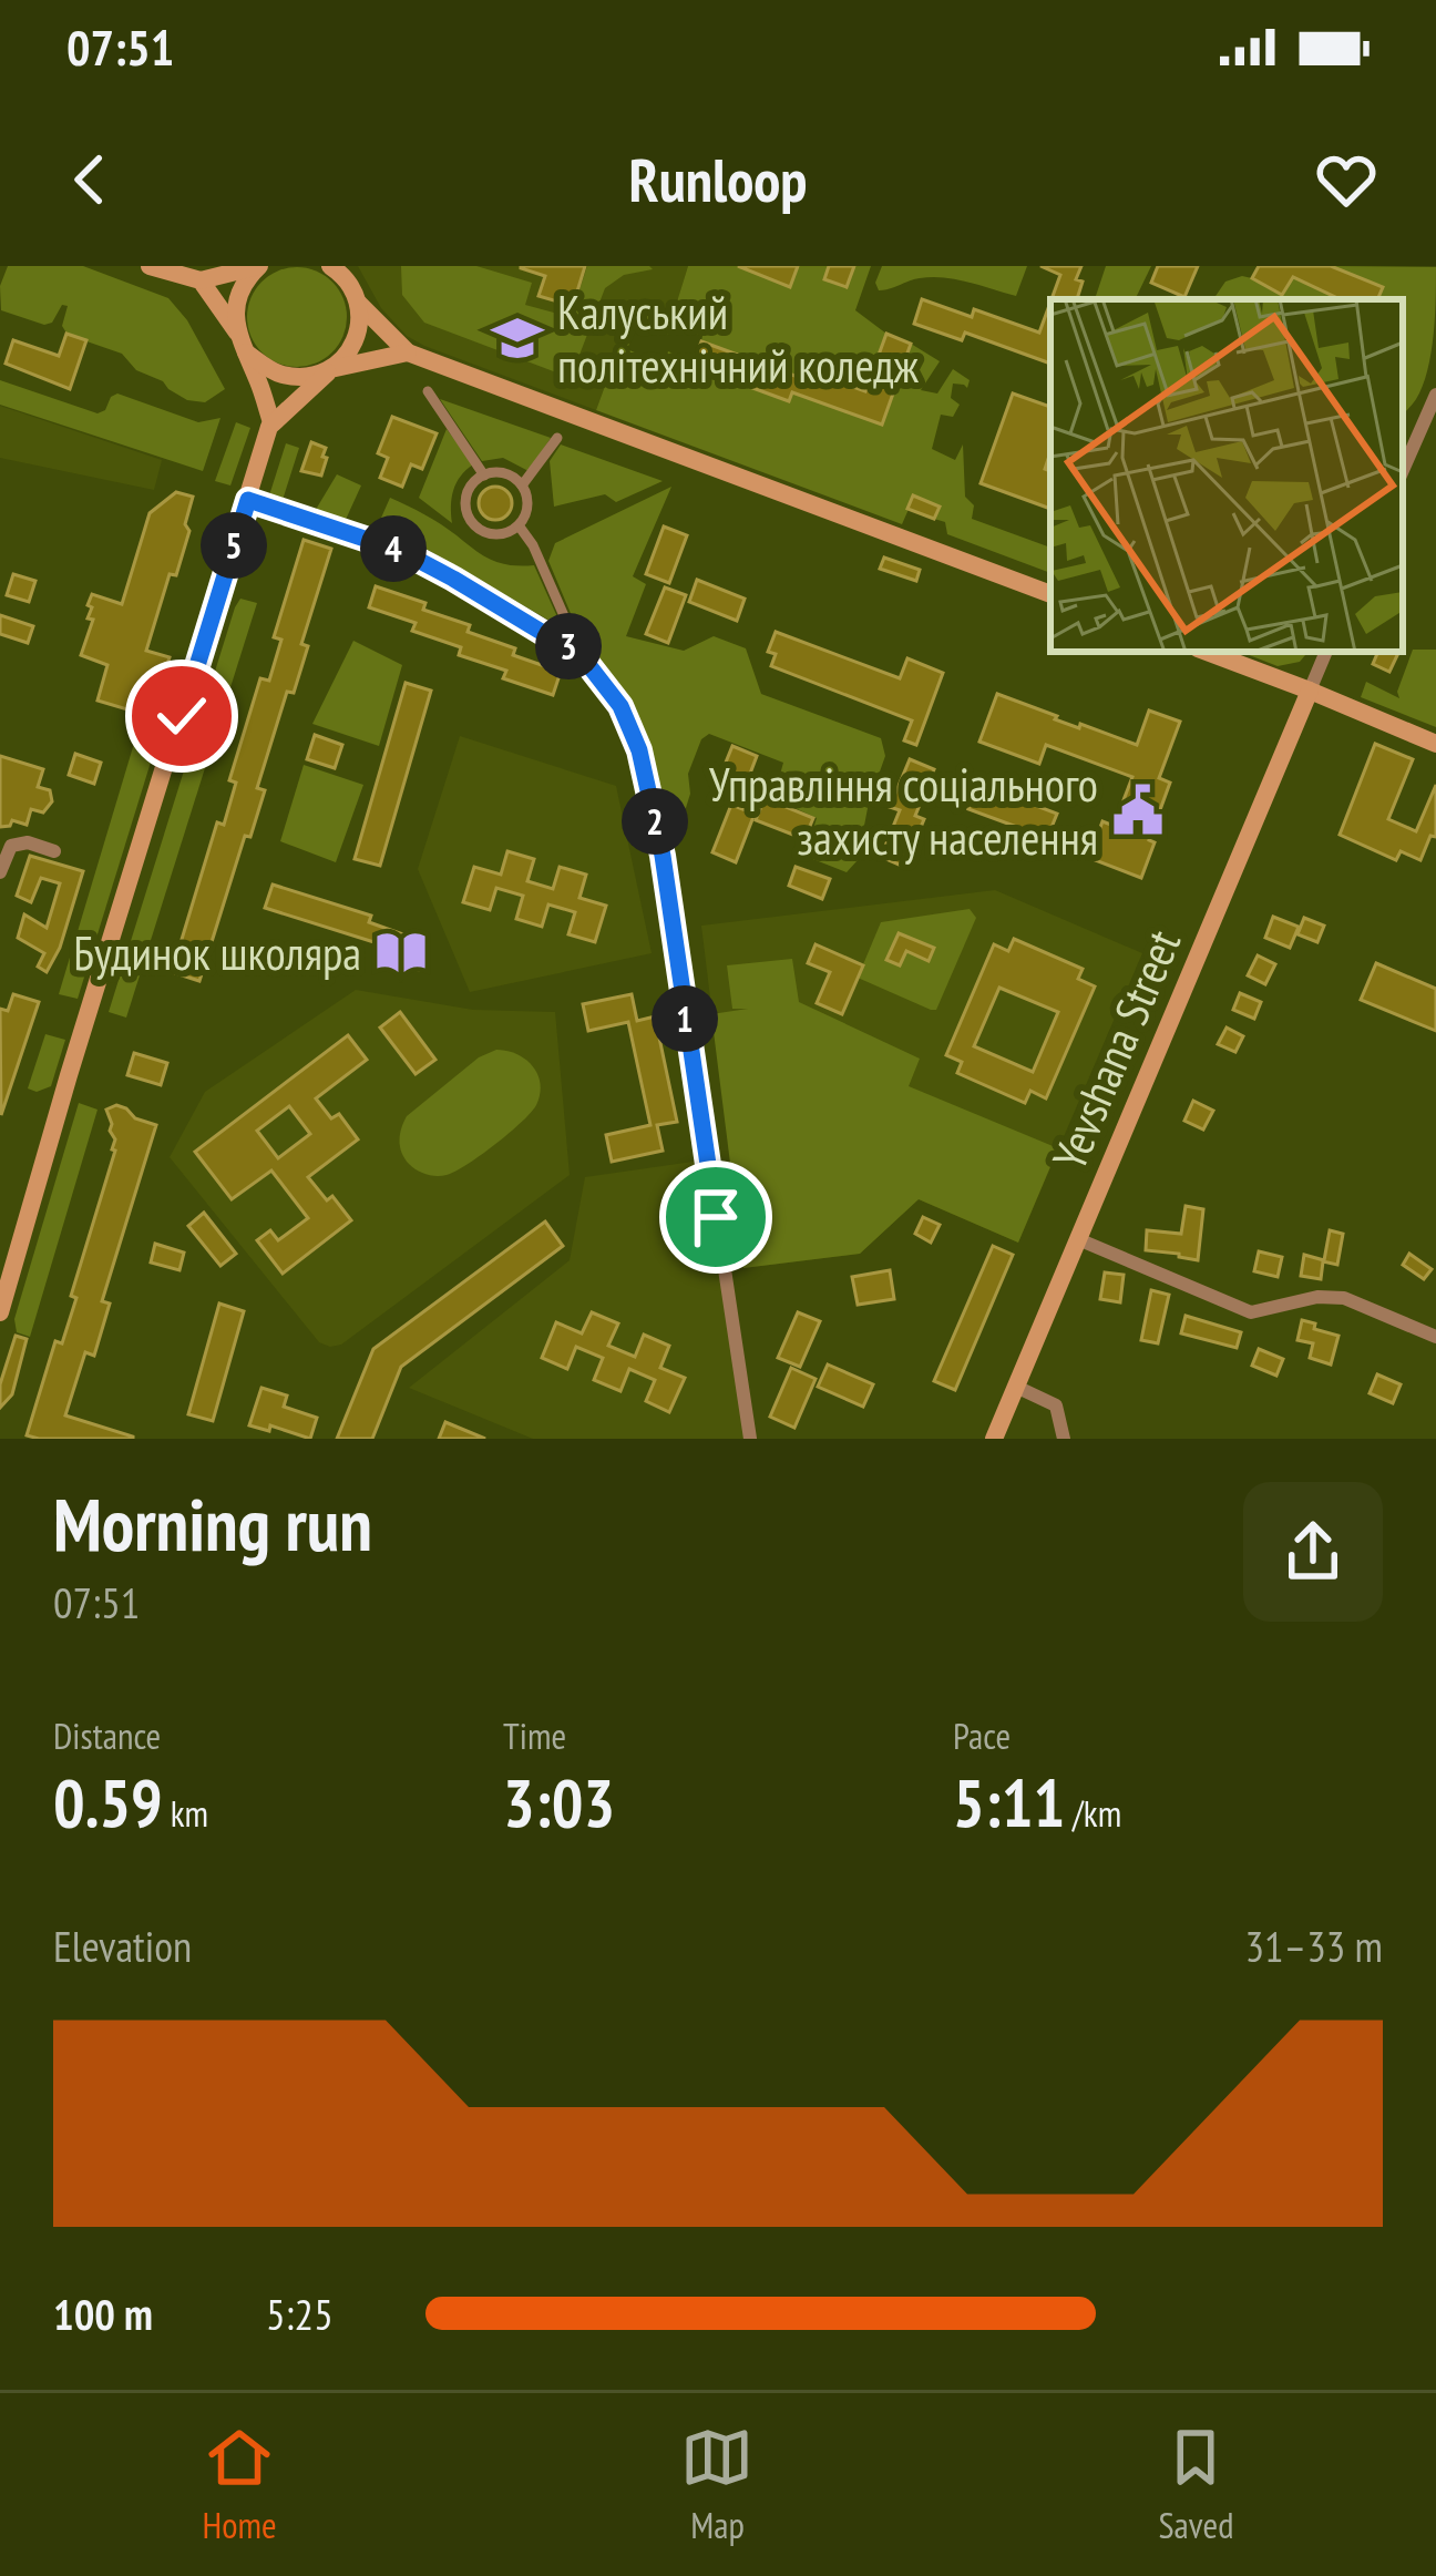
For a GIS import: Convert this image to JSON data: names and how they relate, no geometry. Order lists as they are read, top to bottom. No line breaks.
{"streets":{"main road":["Yevshana Street"]},"places":{"school or university":["Калуський політехнічний коледж"],"public building":["Управління соціального захисту населення"],"library":["Будинок школяра"]},"page":{"status":"07:51","header":"Runloop","pins":["5","4","3","2","1"],"heading":["Morning run","07:51"],"stats":[["Distance","0.59 km"],["Time","3:03"],["Pace","5:11 /km"]],"chart":["Elevation","31–33 m"],"list":[{"name":"100 m","note":"5:25"}],"tabs":["Home","Map","Saved"]}}
